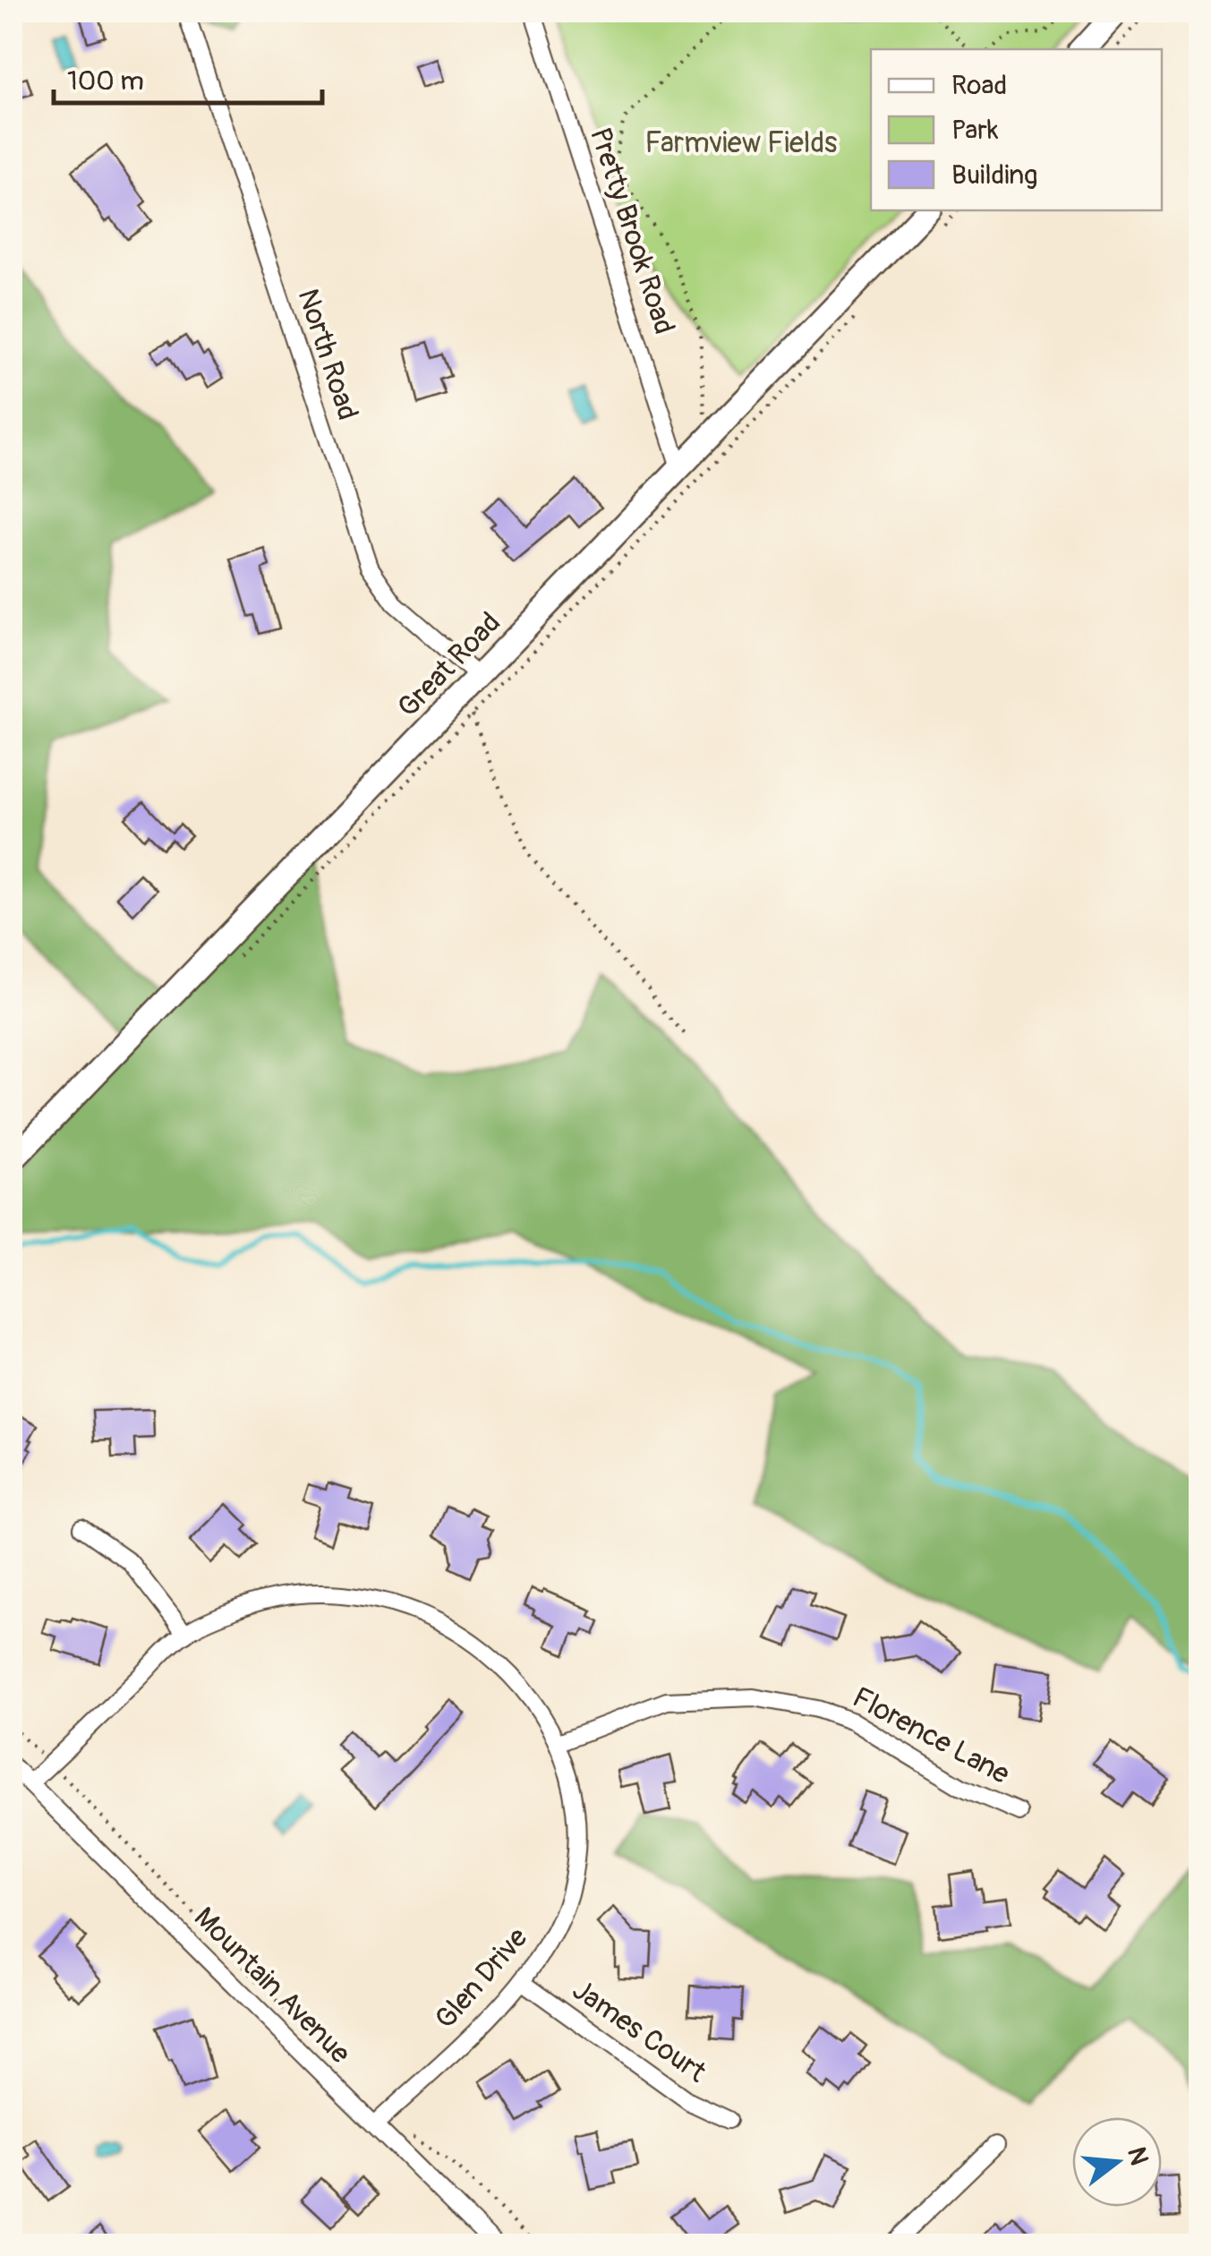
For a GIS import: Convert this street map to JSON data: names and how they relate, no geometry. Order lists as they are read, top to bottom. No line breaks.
{"streets":{"street":["Pretty Brook Road","North Road","Great Road","Florence Lane","Glen Drive","Mountain Avenue","James Court"]},"crossings":[["Pretty Brook Road","Great Road"],["North Road","Great Road"],["Florence Lane","Glen Drive"],["Glen Drive","Mountain Avenue"],["Glen Drive","James Court"]],"parks":["Farmview Fields"],"legend":["Road","Park","Building"],"scale_bar":"100 m","north":"right"}
